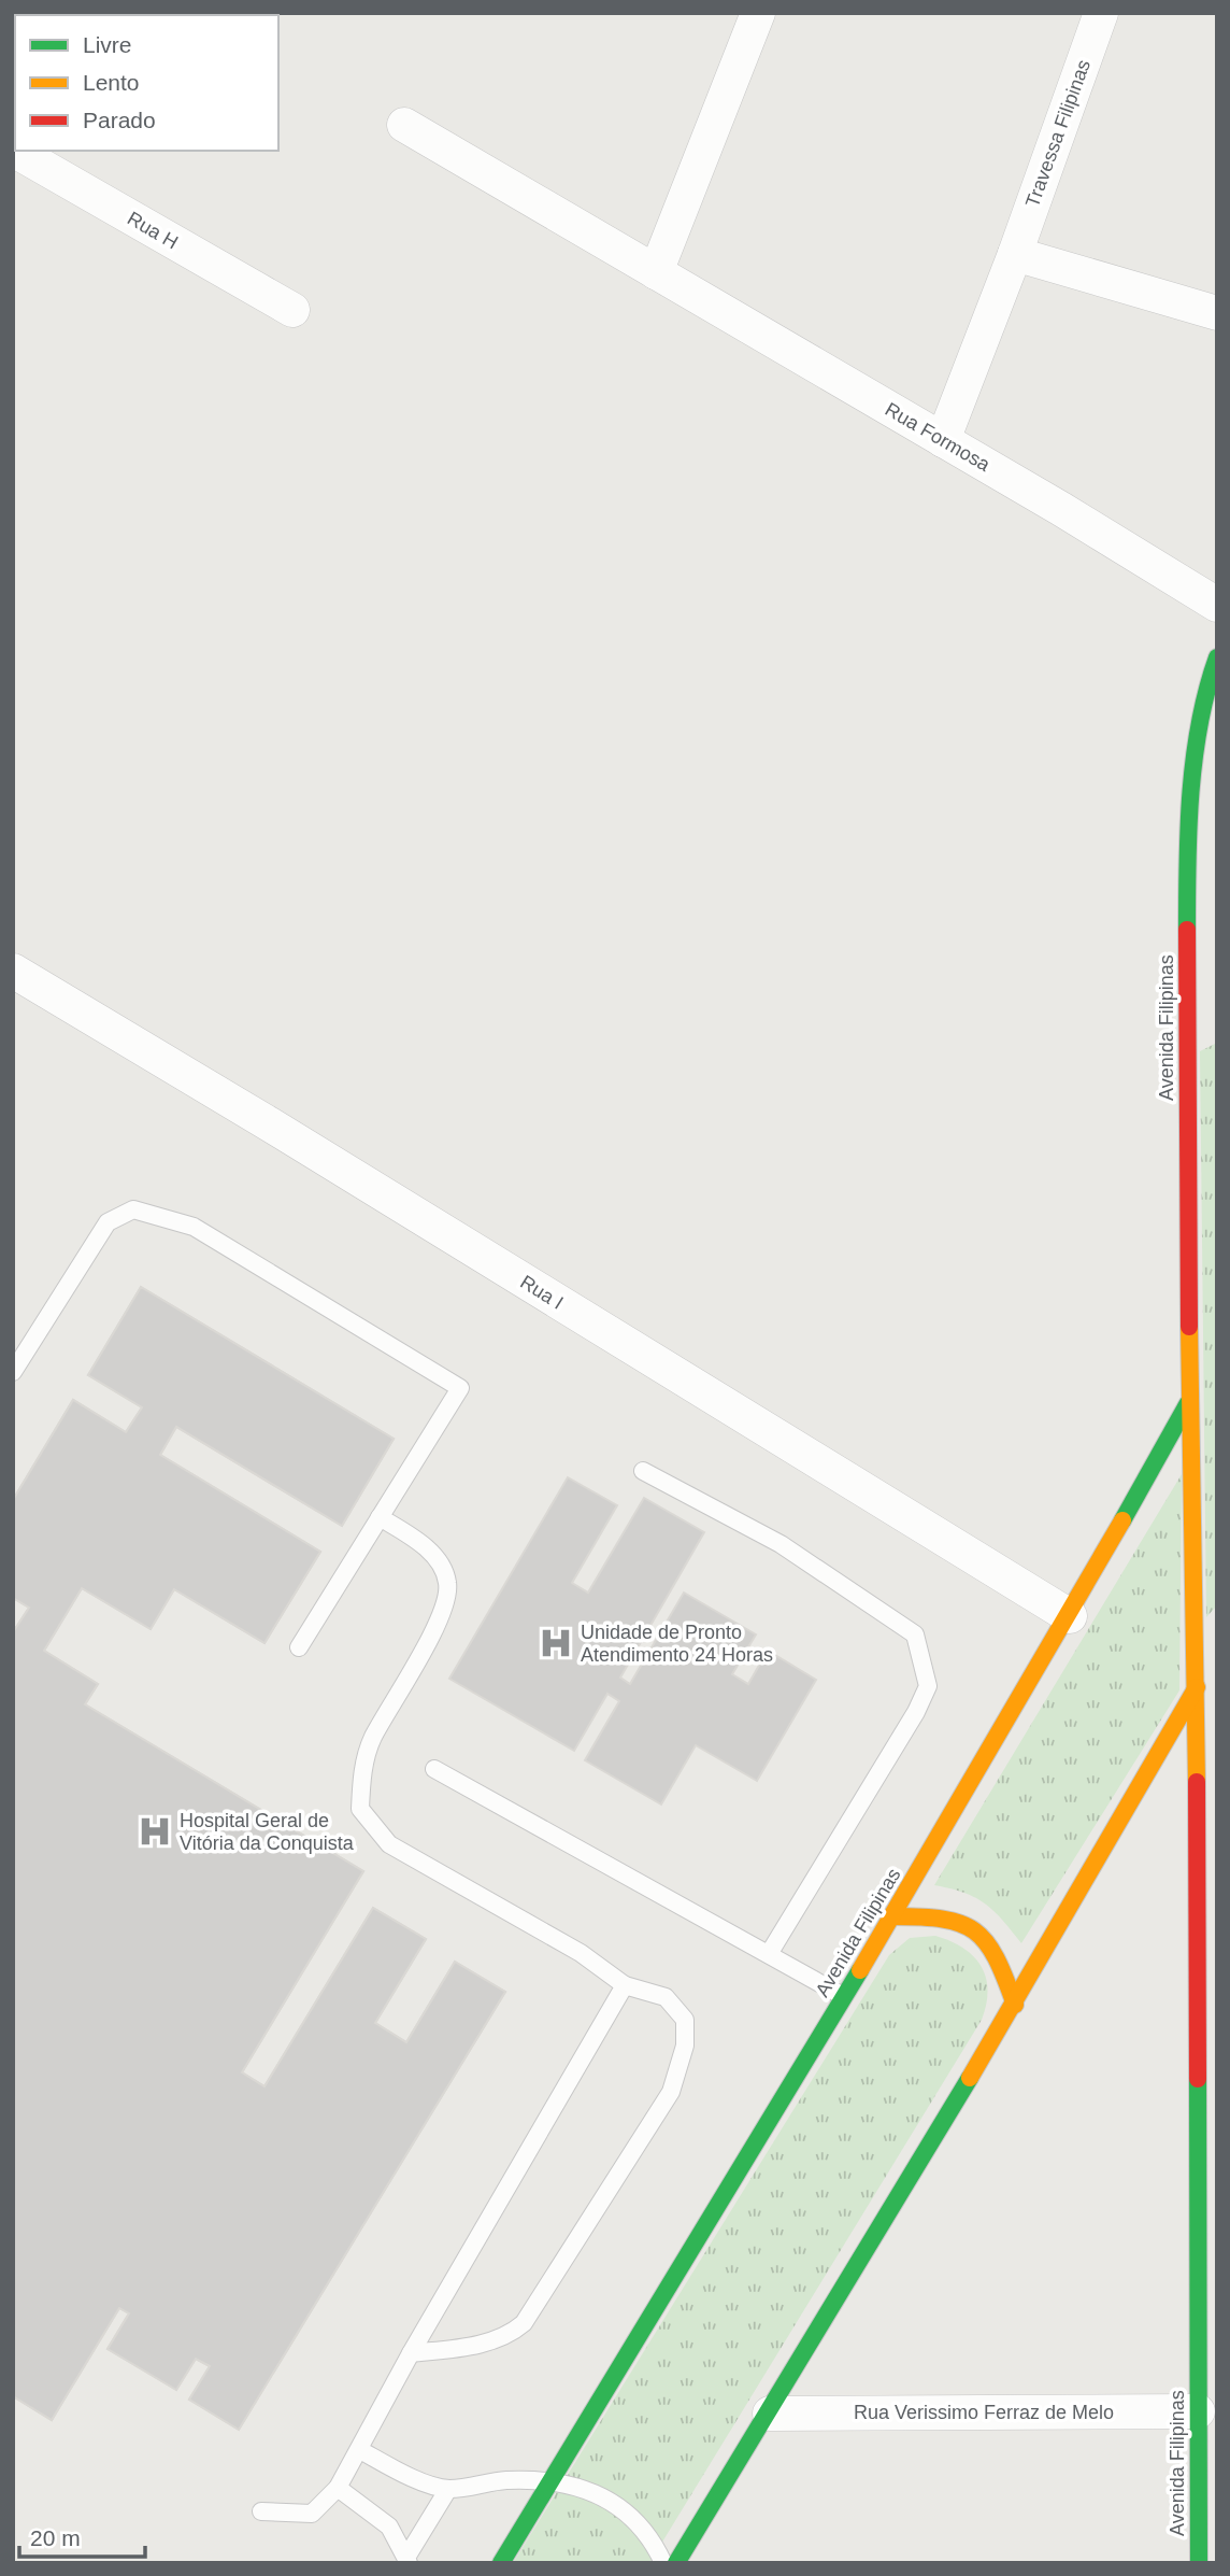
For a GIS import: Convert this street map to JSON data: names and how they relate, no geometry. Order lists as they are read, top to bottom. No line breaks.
{"streets":{"main road":["Avenida Filipinas"],"street":["Travessa Filipinas","Rua H","Rua Formosa","Rua I","Rua Verissimo Ferraz de Melo"]},"crossings":[["Travessa Filipinas","Rua Formosa"],["Avenida Filipinas","Rua I"],["Avenida Filipinas","Rua Verissimo Ferraz de Melo"]],"places":{"hospital":["Unidade de Pronto Atendimento 24 Horas","Hospital Geral de Vitória da Conquista"]},"legend":["Livre","Lento","Parado"],"scale_bar":"20 m"}
